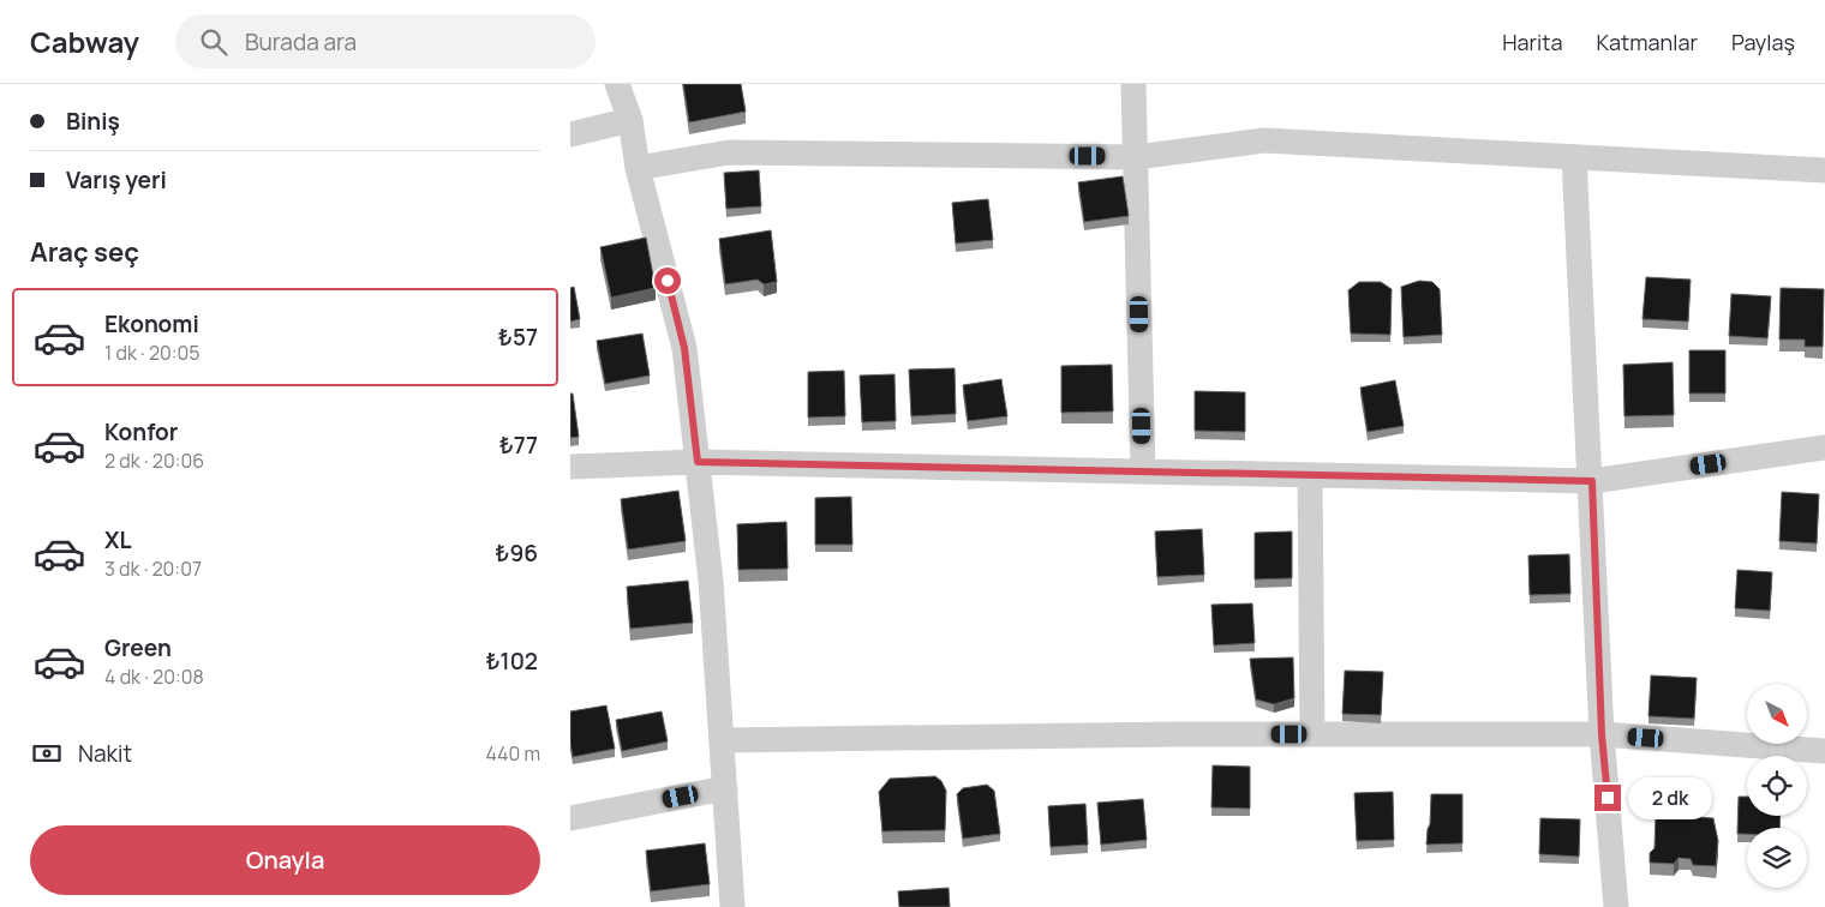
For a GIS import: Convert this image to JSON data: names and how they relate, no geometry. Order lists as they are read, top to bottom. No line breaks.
{"north":"bottom right","page":{"header":"Cabway","search":"Burada ara","nav":["Harita","Katmanlar","Paylaş"],"banner":["Biniş","Varış yeri"],"heading":"Araç seç","list":[{"name":"Ekonomi","note":"1 dk · 20:05","value":"₺57"},{"name":"Konfor","note":"2 dk · 20:06","value":"₺77"},{"name":"XL","note":"3 dk · 20:07","value":"₺96"},{"name":"Green","note":"4 dk · 20:08","value":"₺102"}],"pay":["Nakit","440 m"],"bubble":"2 dk","buttons":"Onayla"}}
